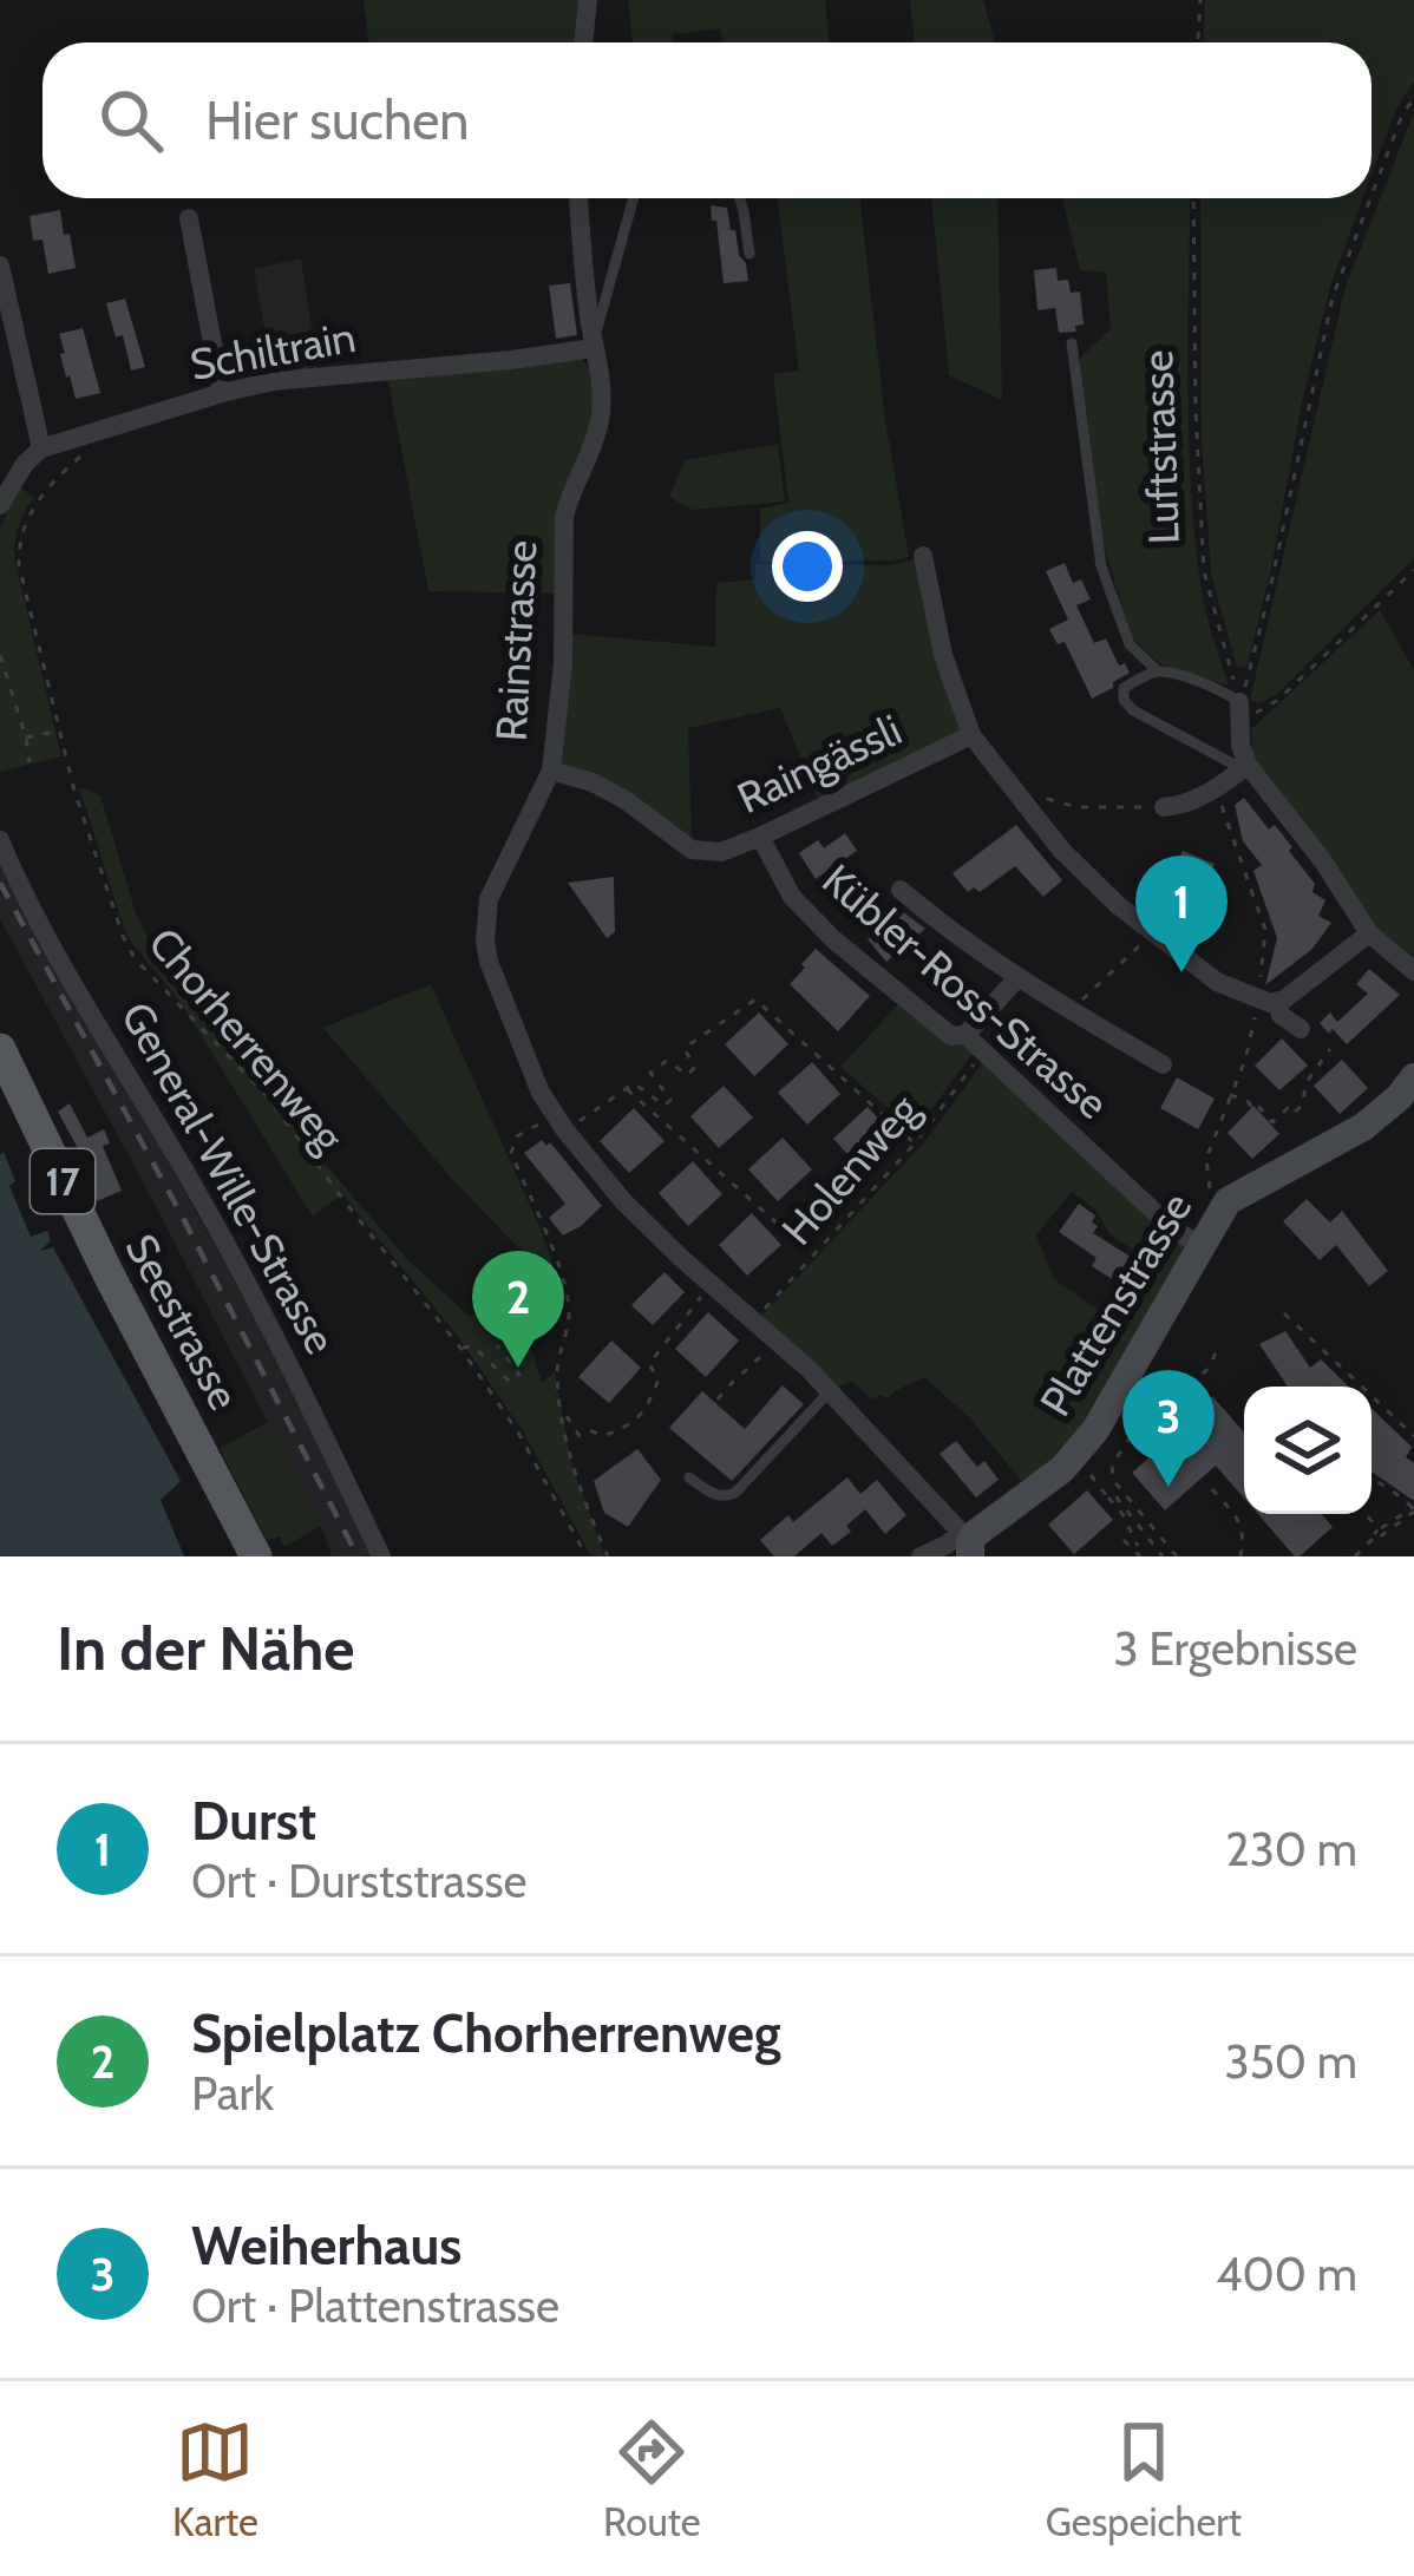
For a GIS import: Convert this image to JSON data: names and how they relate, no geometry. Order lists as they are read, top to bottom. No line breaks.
{"streets":{"main road":["17","Seestrasse"],"street":["Schiltrain","Rainstrasse","Raingässli","Kübler-Ross-Strasse","General-Wille-Strasse","Plattenstrasse"],"path":["Luftstrasse","Chorherrenweg","Holenweg"]},"crossings":[["Schiltrain","Rainstrasse"],["Schiltrain","Chorherrenweg"],["Rainstrasse","Raingässli"],["Rainstrasse","Holenweg"],["Rainstrasse","Plattenstrasse"],["Raingässli","Kübler-Ross-Strasse"],["Kübler-Ross-Strasse","Holenweg"],["Kübler-Ross-Strasse","Plattenstrasse"]],"page":{"search":"Hier suchen","pins":["1","2","3"],"heading":["In der Nähe","3 Ergebnisse"],"list":[{"mark":"1","name":"Durst","note":"Ort · Durststrasse","value":"230 m"},{"mark":"2","name":"Spielplatz Chorherrenweg","note":"Park","value":"350 m"},{"mark":"3","name":"Weiherhaus","note":"Ort · Plattenstrasse","value":"400 m"}],"nav":["Karte","Route","Gespeichert"]}}
